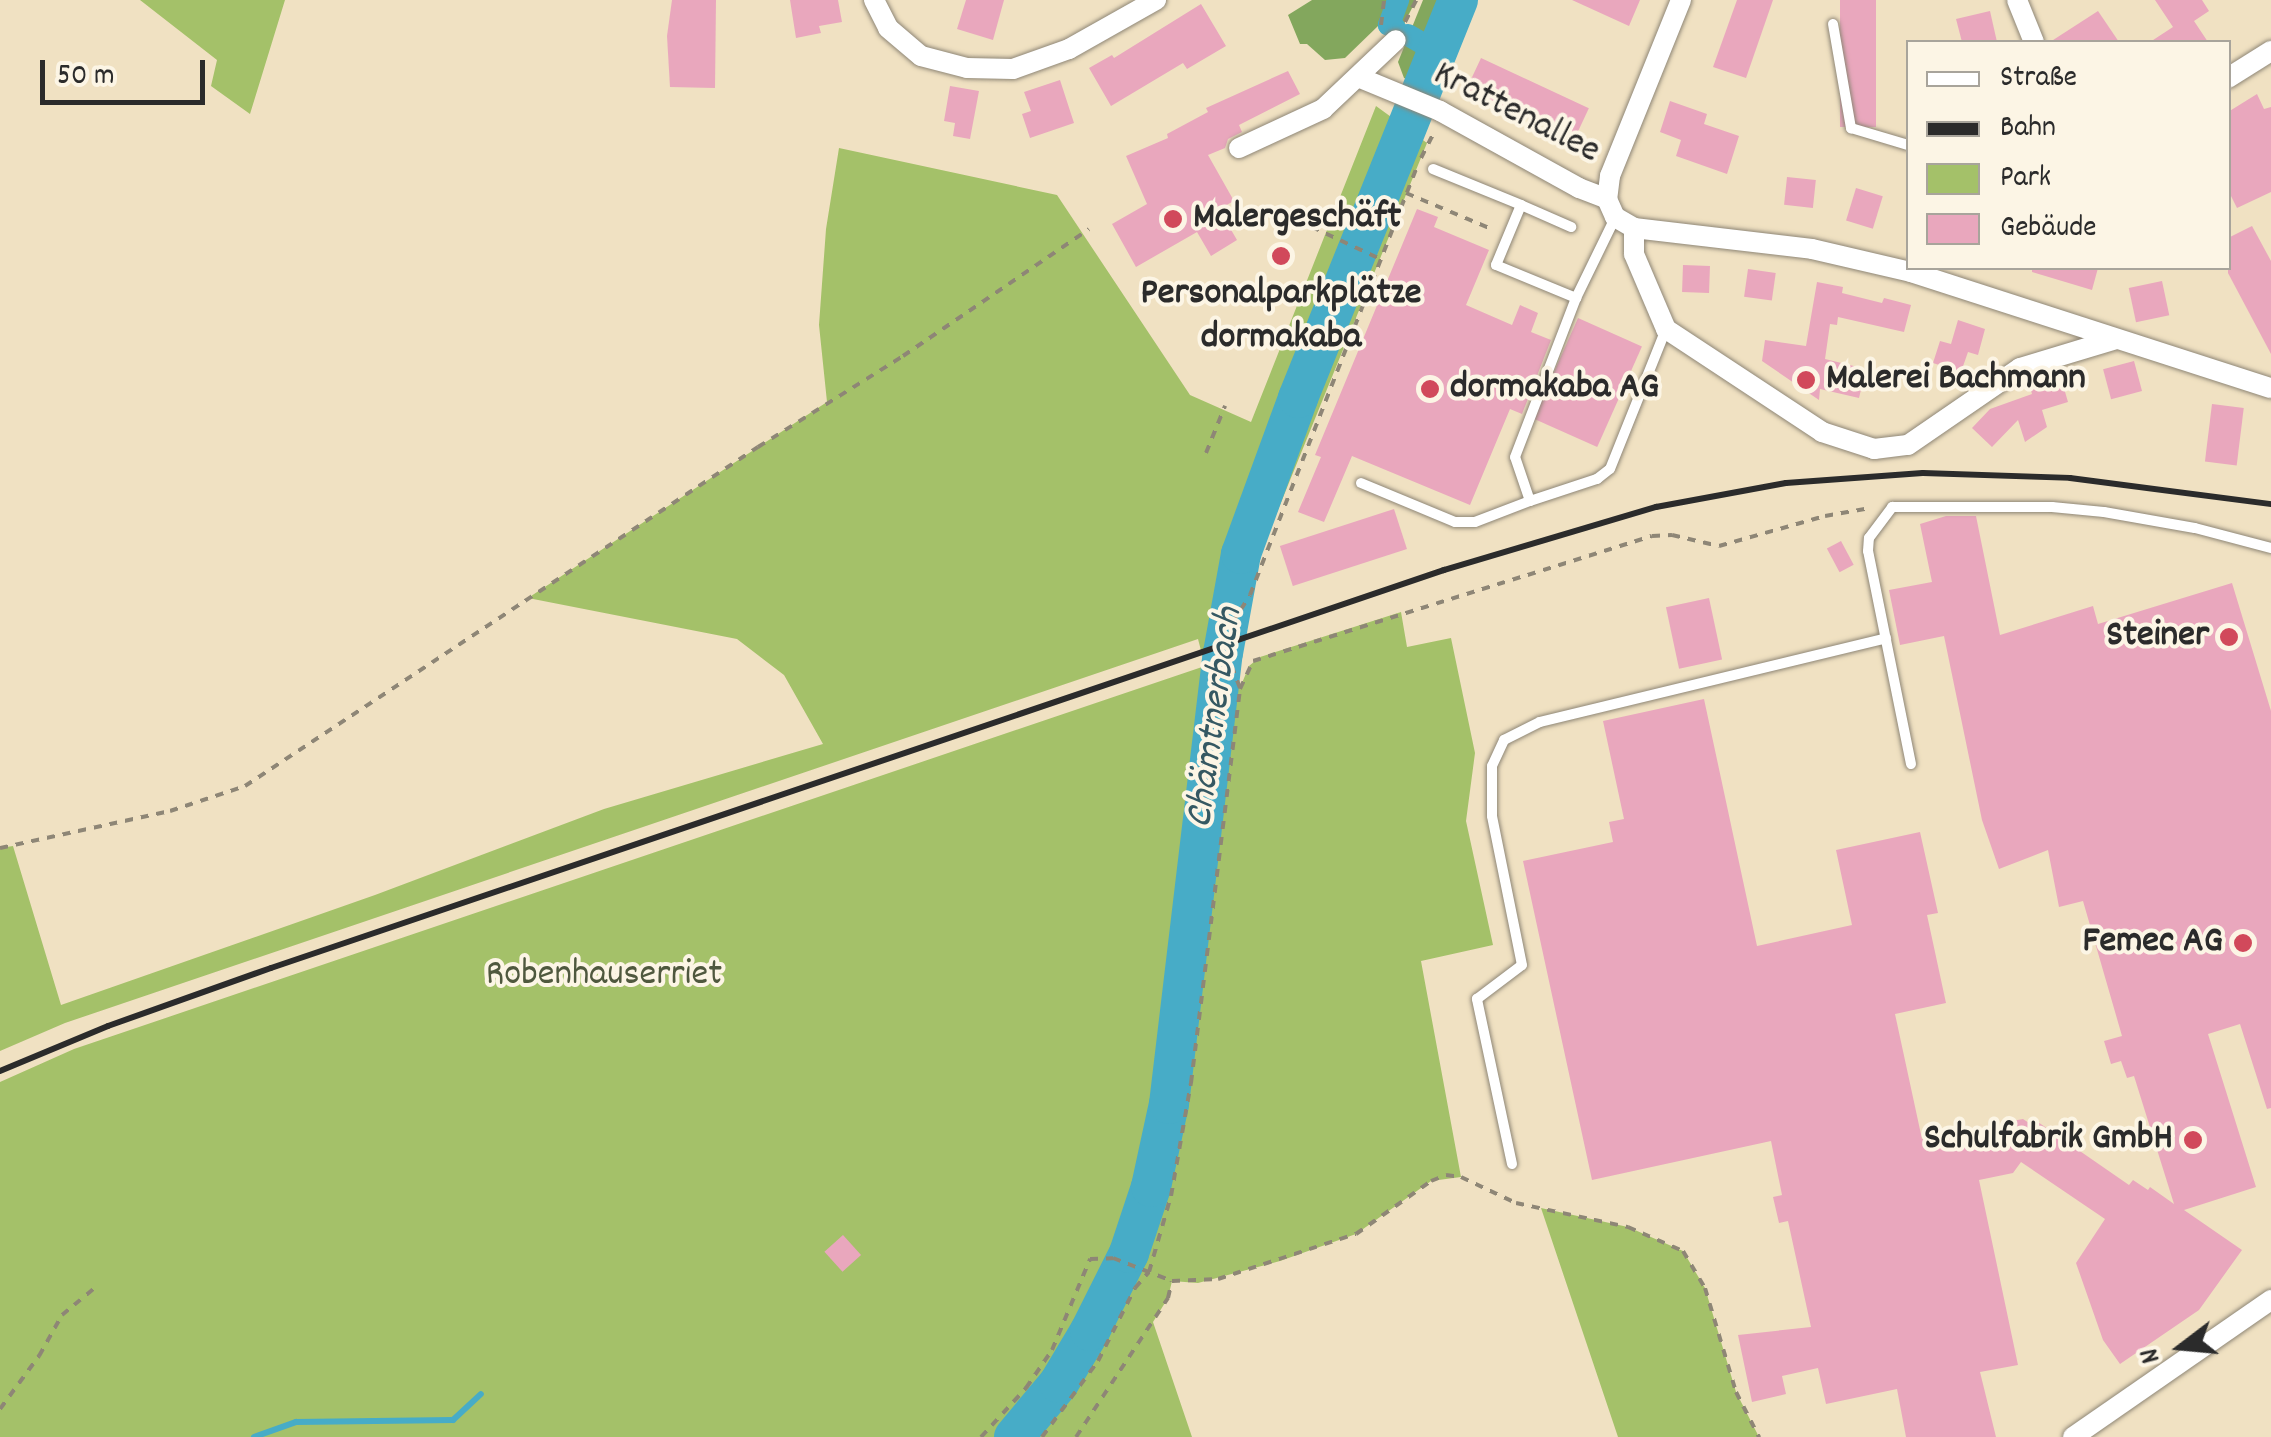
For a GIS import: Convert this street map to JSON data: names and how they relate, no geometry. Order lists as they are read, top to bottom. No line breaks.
{"streets":{"street":["Krattenallee"]},"water":["Chämtnerbach"],"parks":["Robenhauserriet"],"places":["Malergeschäft","Personalparkplätze dormakaba","Malerei Bachmann","dormakaba AG","Steiner","Femec AG","Schulfabrik GmbH"],"legend":["Straße","Bahn","Park","Gebäude"],"scale_bar":"50 m","north":"left"}
